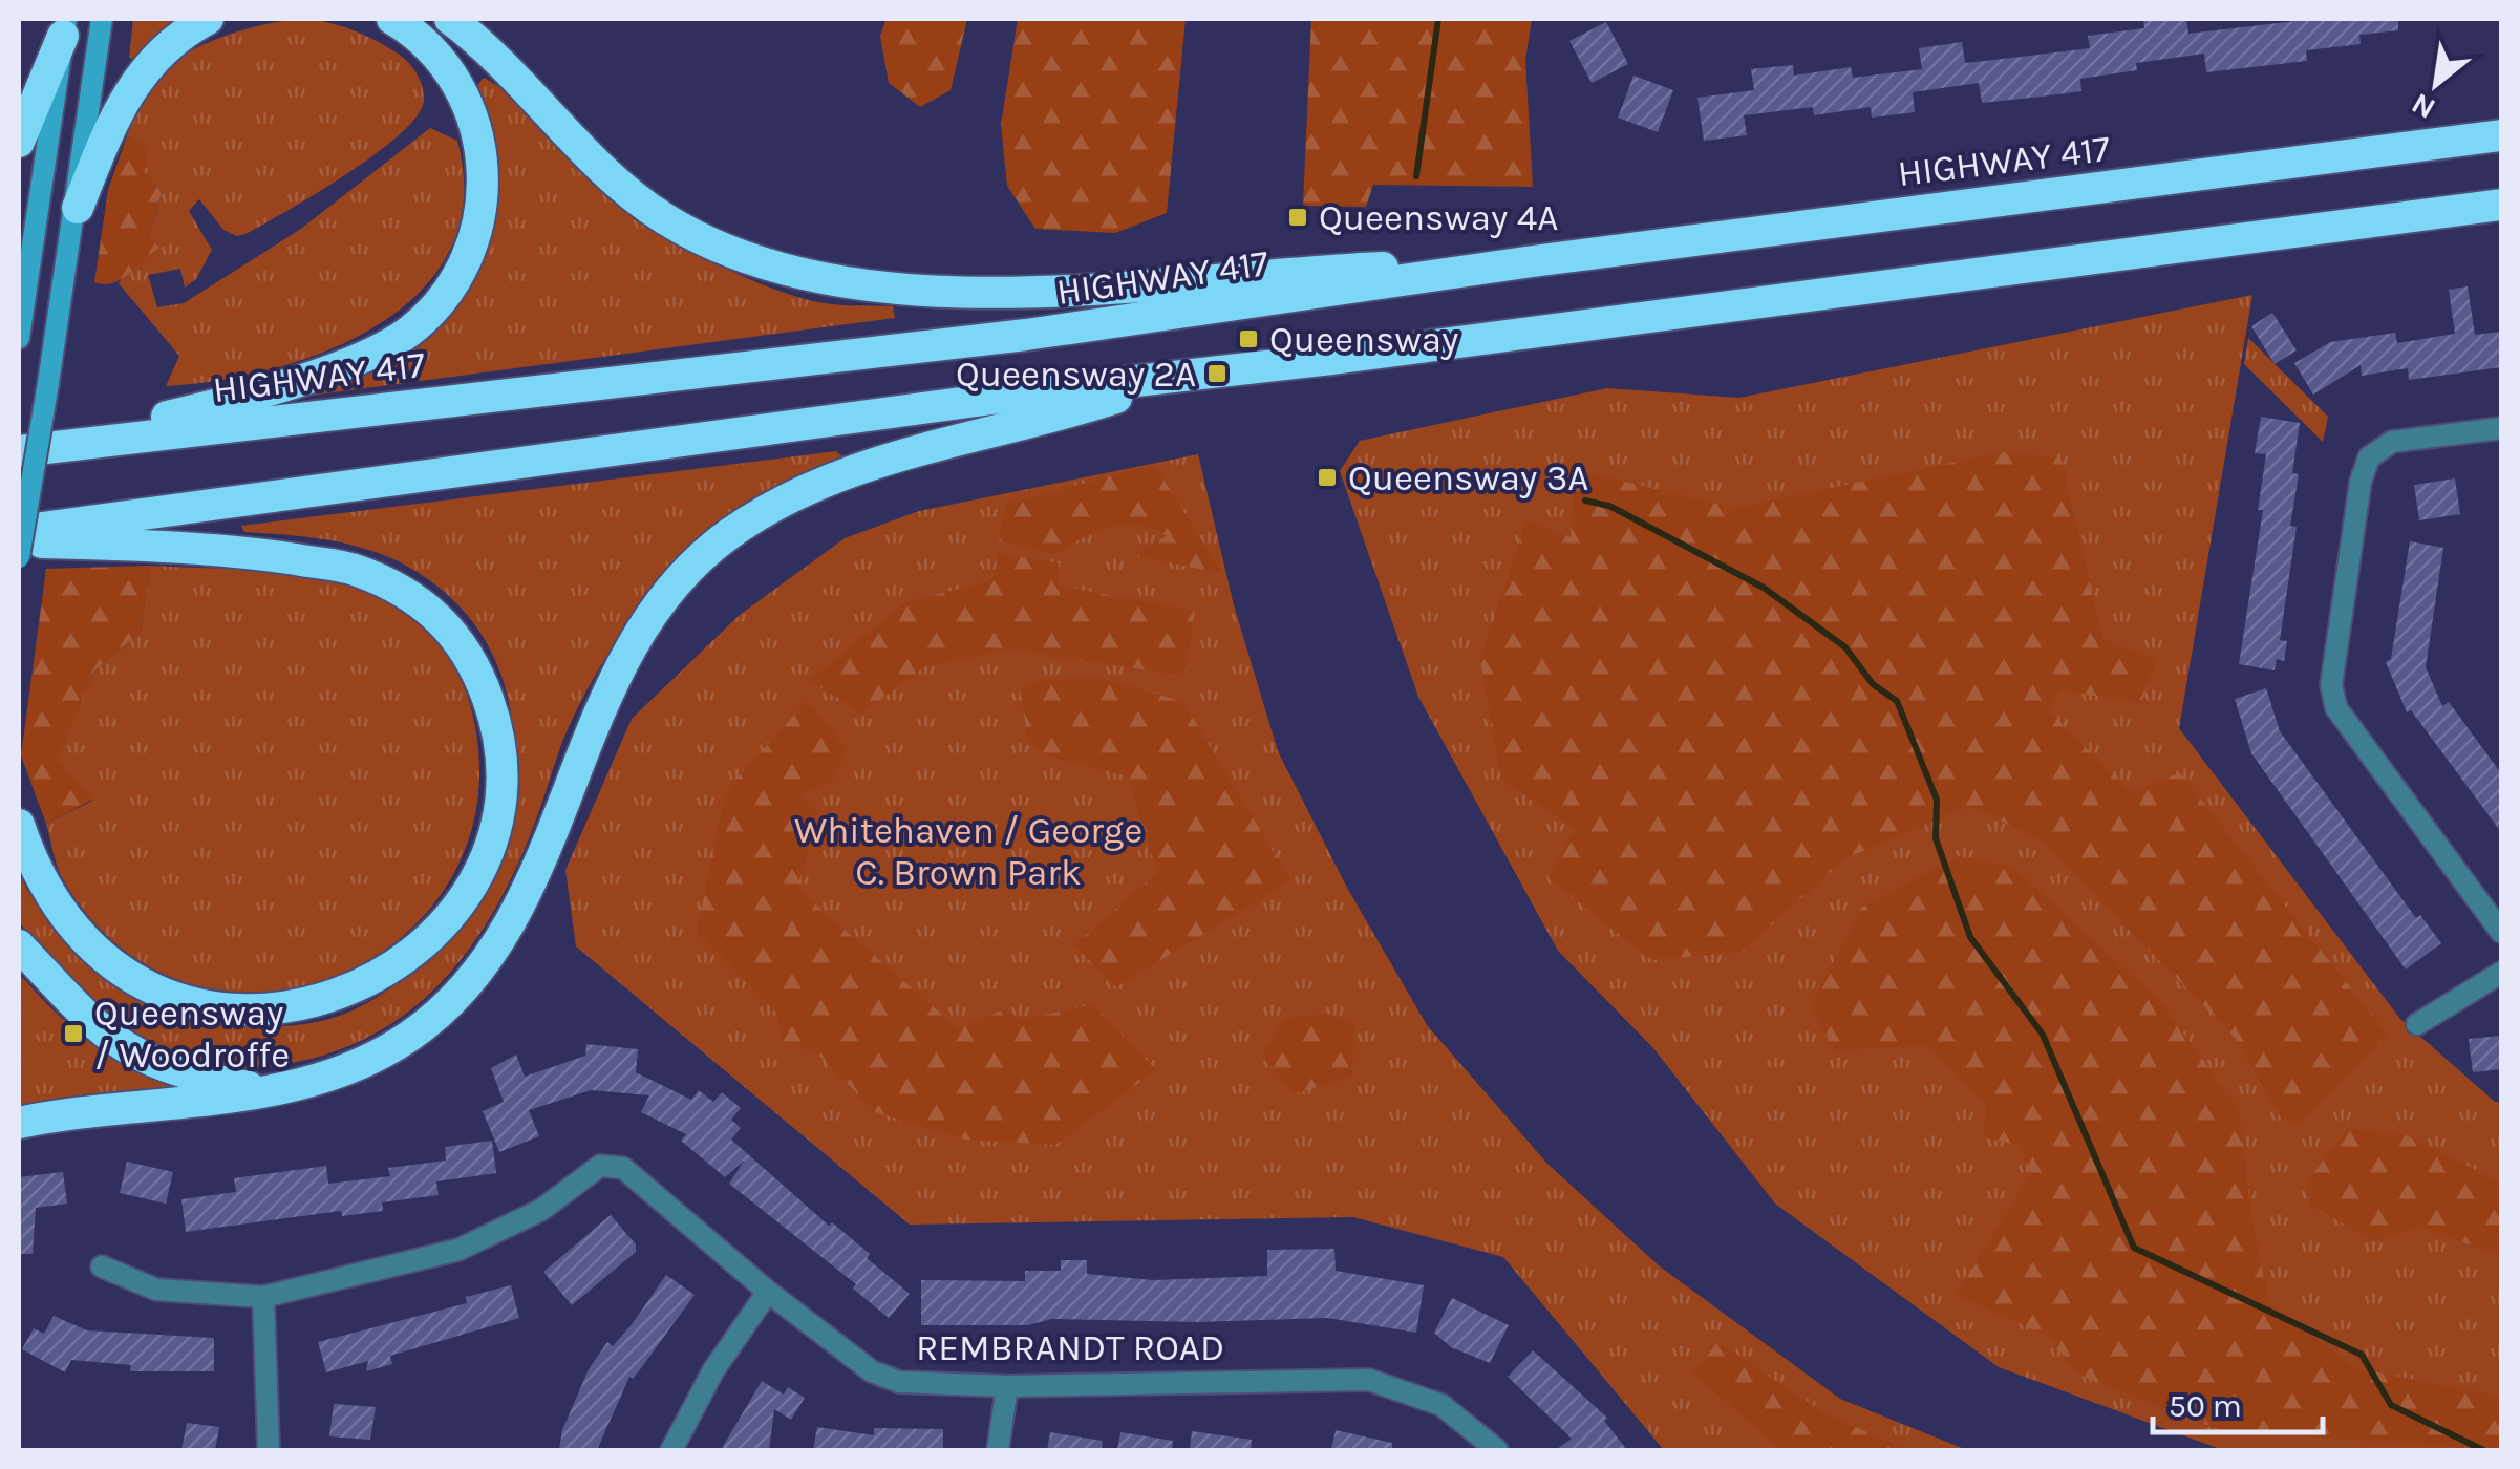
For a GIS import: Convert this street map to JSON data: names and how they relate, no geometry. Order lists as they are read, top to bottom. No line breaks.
{"streets":{"highway":["HIGHWAY 417"],"street":["REMBRANDT ROAD"]},"parks":["Whitehaven / George C. Brown Park"],"places":{"transit":["Queensway 4A","Queensway","Queensway 2A","Queensway 3A","Queensway / Woodroffe"]},"scale_bar":"50 m","north":"bottom left"}
